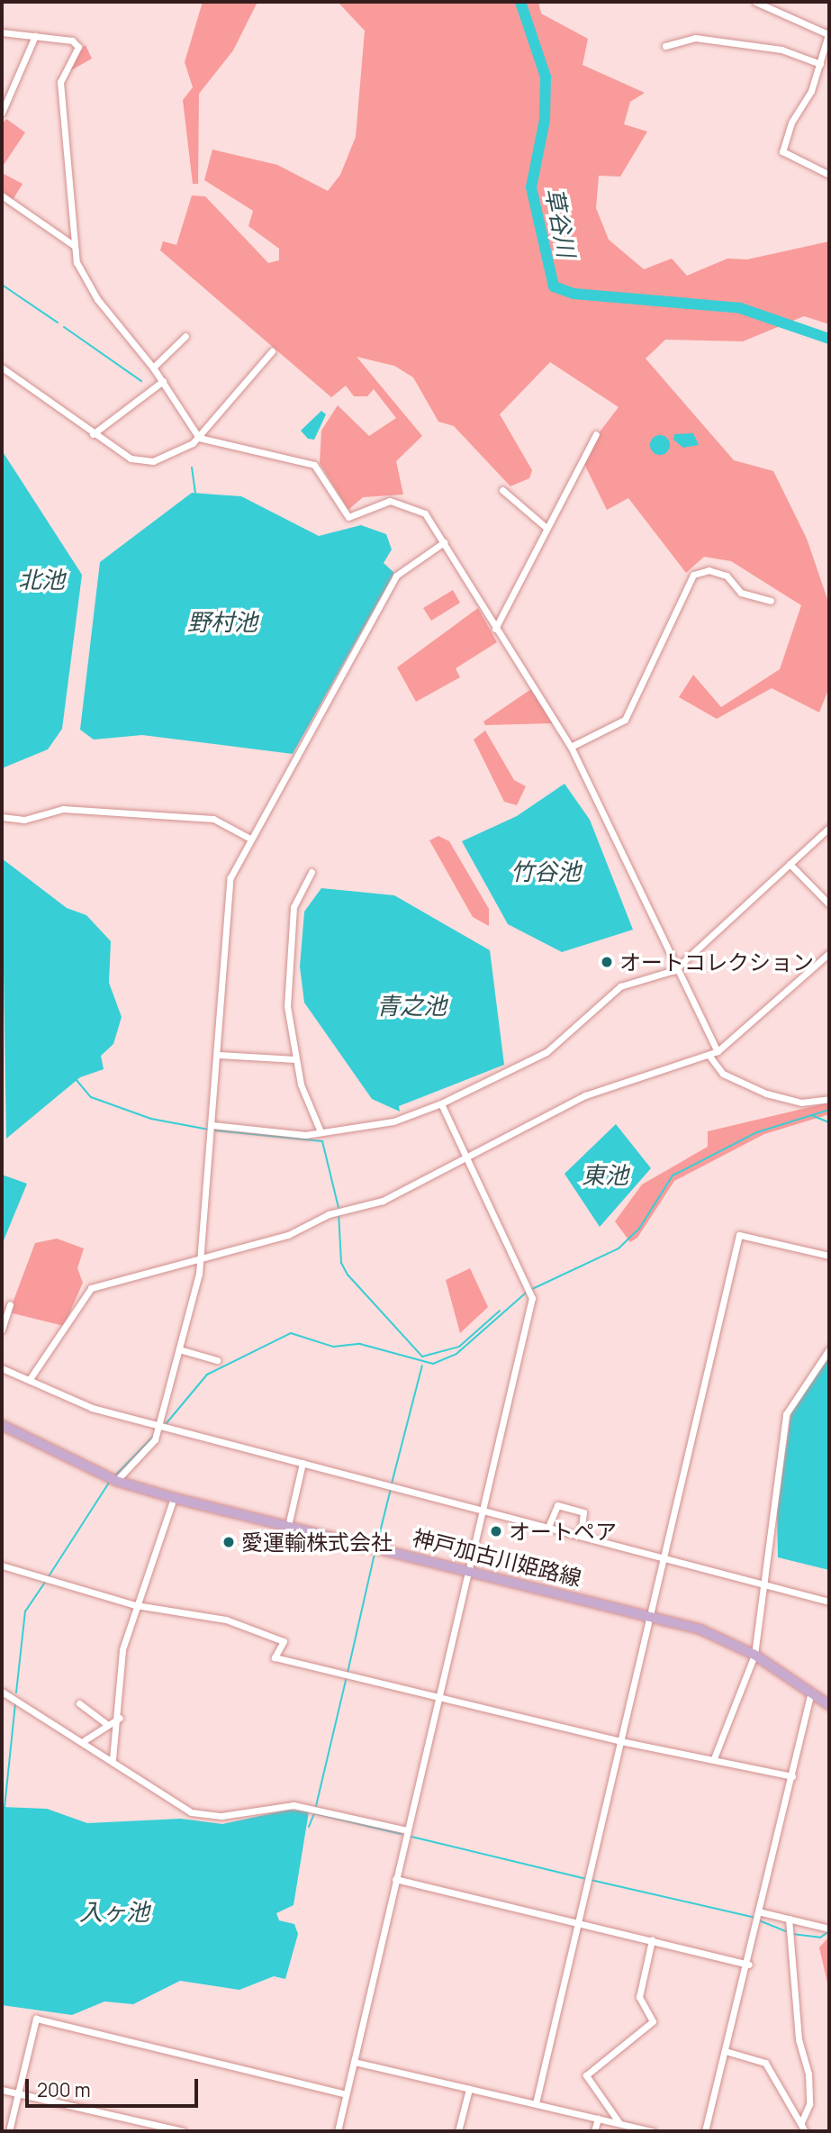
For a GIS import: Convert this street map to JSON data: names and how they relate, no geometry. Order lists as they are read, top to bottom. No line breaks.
{"streets":{"main road":["神戸加古川姫路線"]},"water":["草谷川","北池","野村池","竹谷池","青之池","東池","入ヶ池"],"places":["オートコレクション","オートペア","愛運輸株式会社"],"scale_bar":"200 m"}
